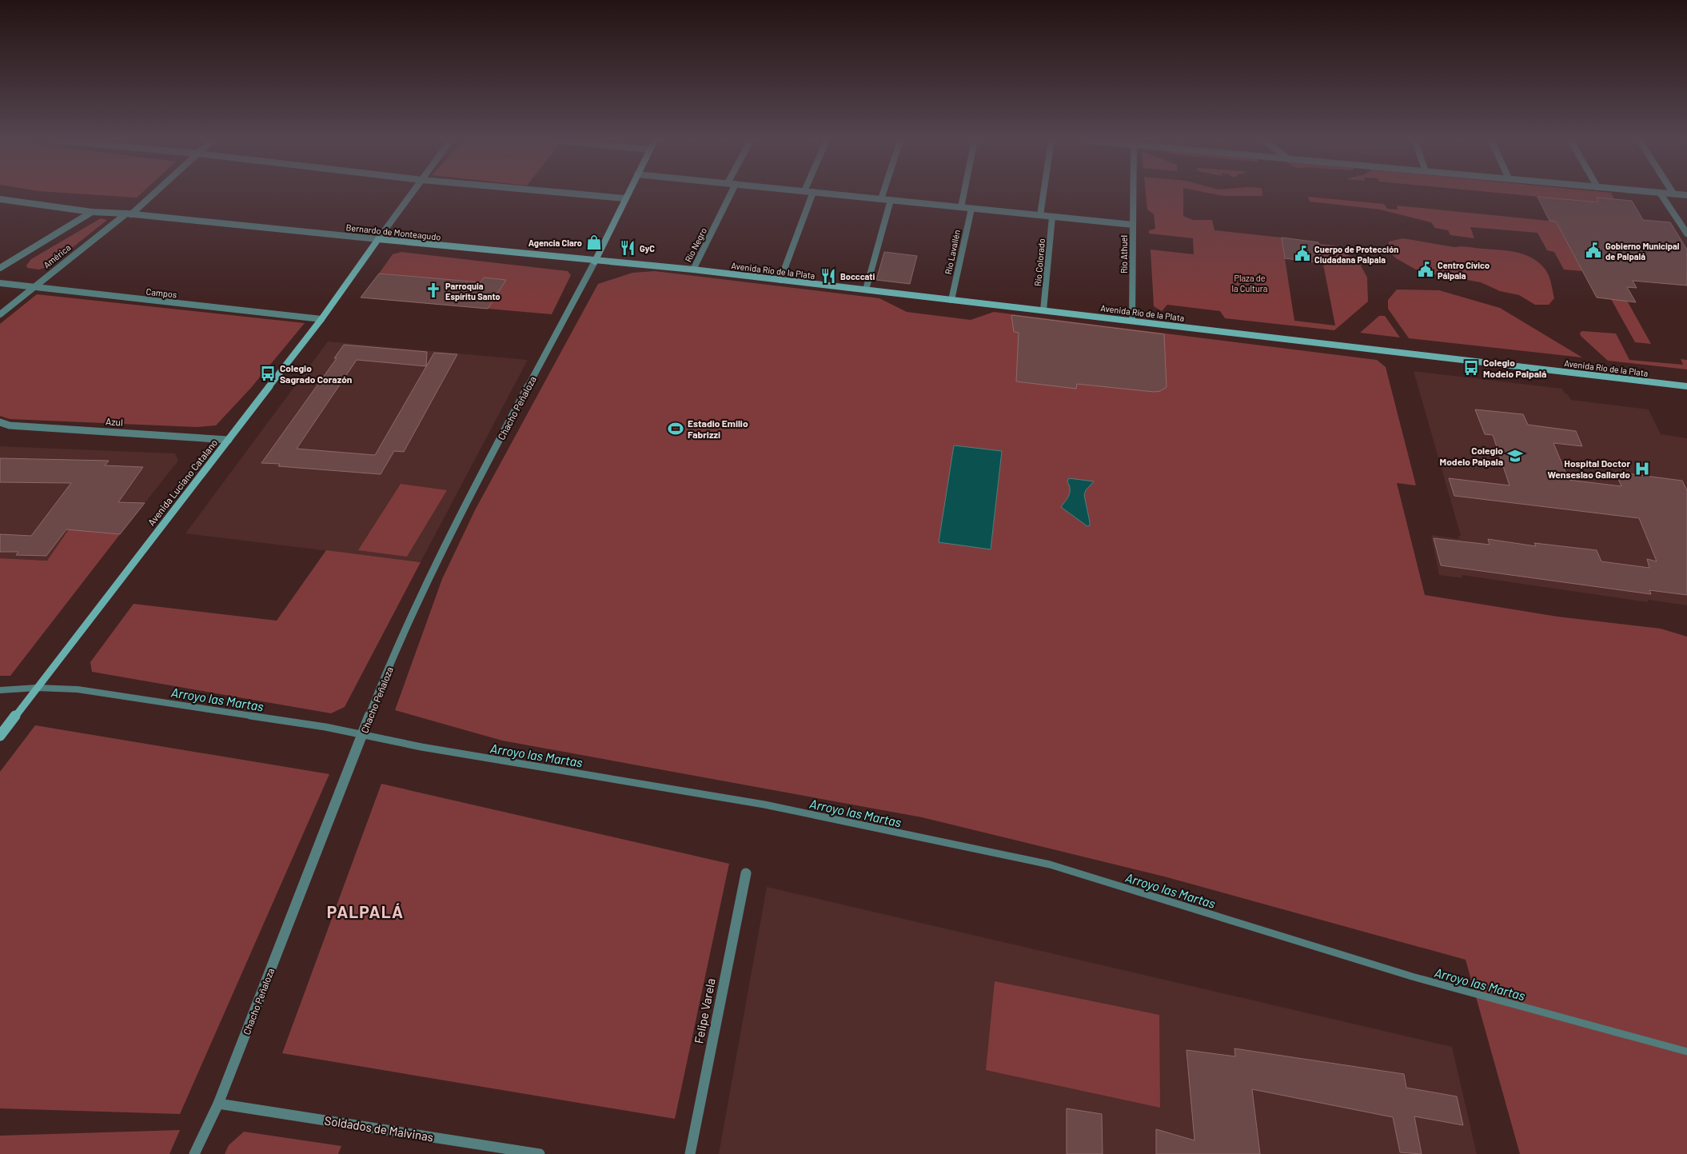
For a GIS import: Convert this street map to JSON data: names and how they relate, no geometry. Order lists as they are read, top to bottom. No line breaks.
{"streets":{"main road":["Bernardo de Monteagudo","Avenida Río de la Plata","Avenida Luciano Catalano"],"street":["Río Negro","Río Lavallén","Río Athuel","América","Río Colorado","Campos","Chacho Peñaloza","Azul","Felipe Varela","Soldados de Malvinas"]},"crossings":[["Bernardo de Monteagudo","América"],["Bernardo de Monteagudo","Avenida Río de la Plata"],["Bernardo de Monteagudo","Chacho Peñaloza"],["Bernardo de Monteagudo","Avenida Luciano Catalano"],["Río Negro","Avenida Río de la Plata"],["Río Lavallén","Avenida Río de la Plata"],["Río Athuel","Avenida Río de la Plata"],["América","Campos"],["Río Colorado","Avenida Río de la Plata"],["Avenida Río de la Plata","Chacho Peñaloza"],["Campos","Avenida Luciano Catalano"],["Chacho Peñaloza","Soldados de Malvinas"],["Azul","Avenida Luciano Catalano"]],"districts":["PALPALÁ"],"water":["Arroyo las Martas"],"parks":["Plaza de la Cultura"],"places":{"shop":["Agencia Claro"],"restaurant":["GyC","Bocccati"],"public building":["Gobierno Municipal de Palpalá","Cuerpo de Protección Ciudadana Palpala","Centro Cívico Pálpala"],"church":["Parroquia Espíritu Santo"],"bus stop":["Colegio Modelo Palpalá","Colegio Sagrado Corazón"],"sports":["Estadio Emilio Fabrizzi"],"school or university":["Colegio Modelo Palpala"],"hospital":["Hospital Doctor Wenseslao Gallardo"]}}
